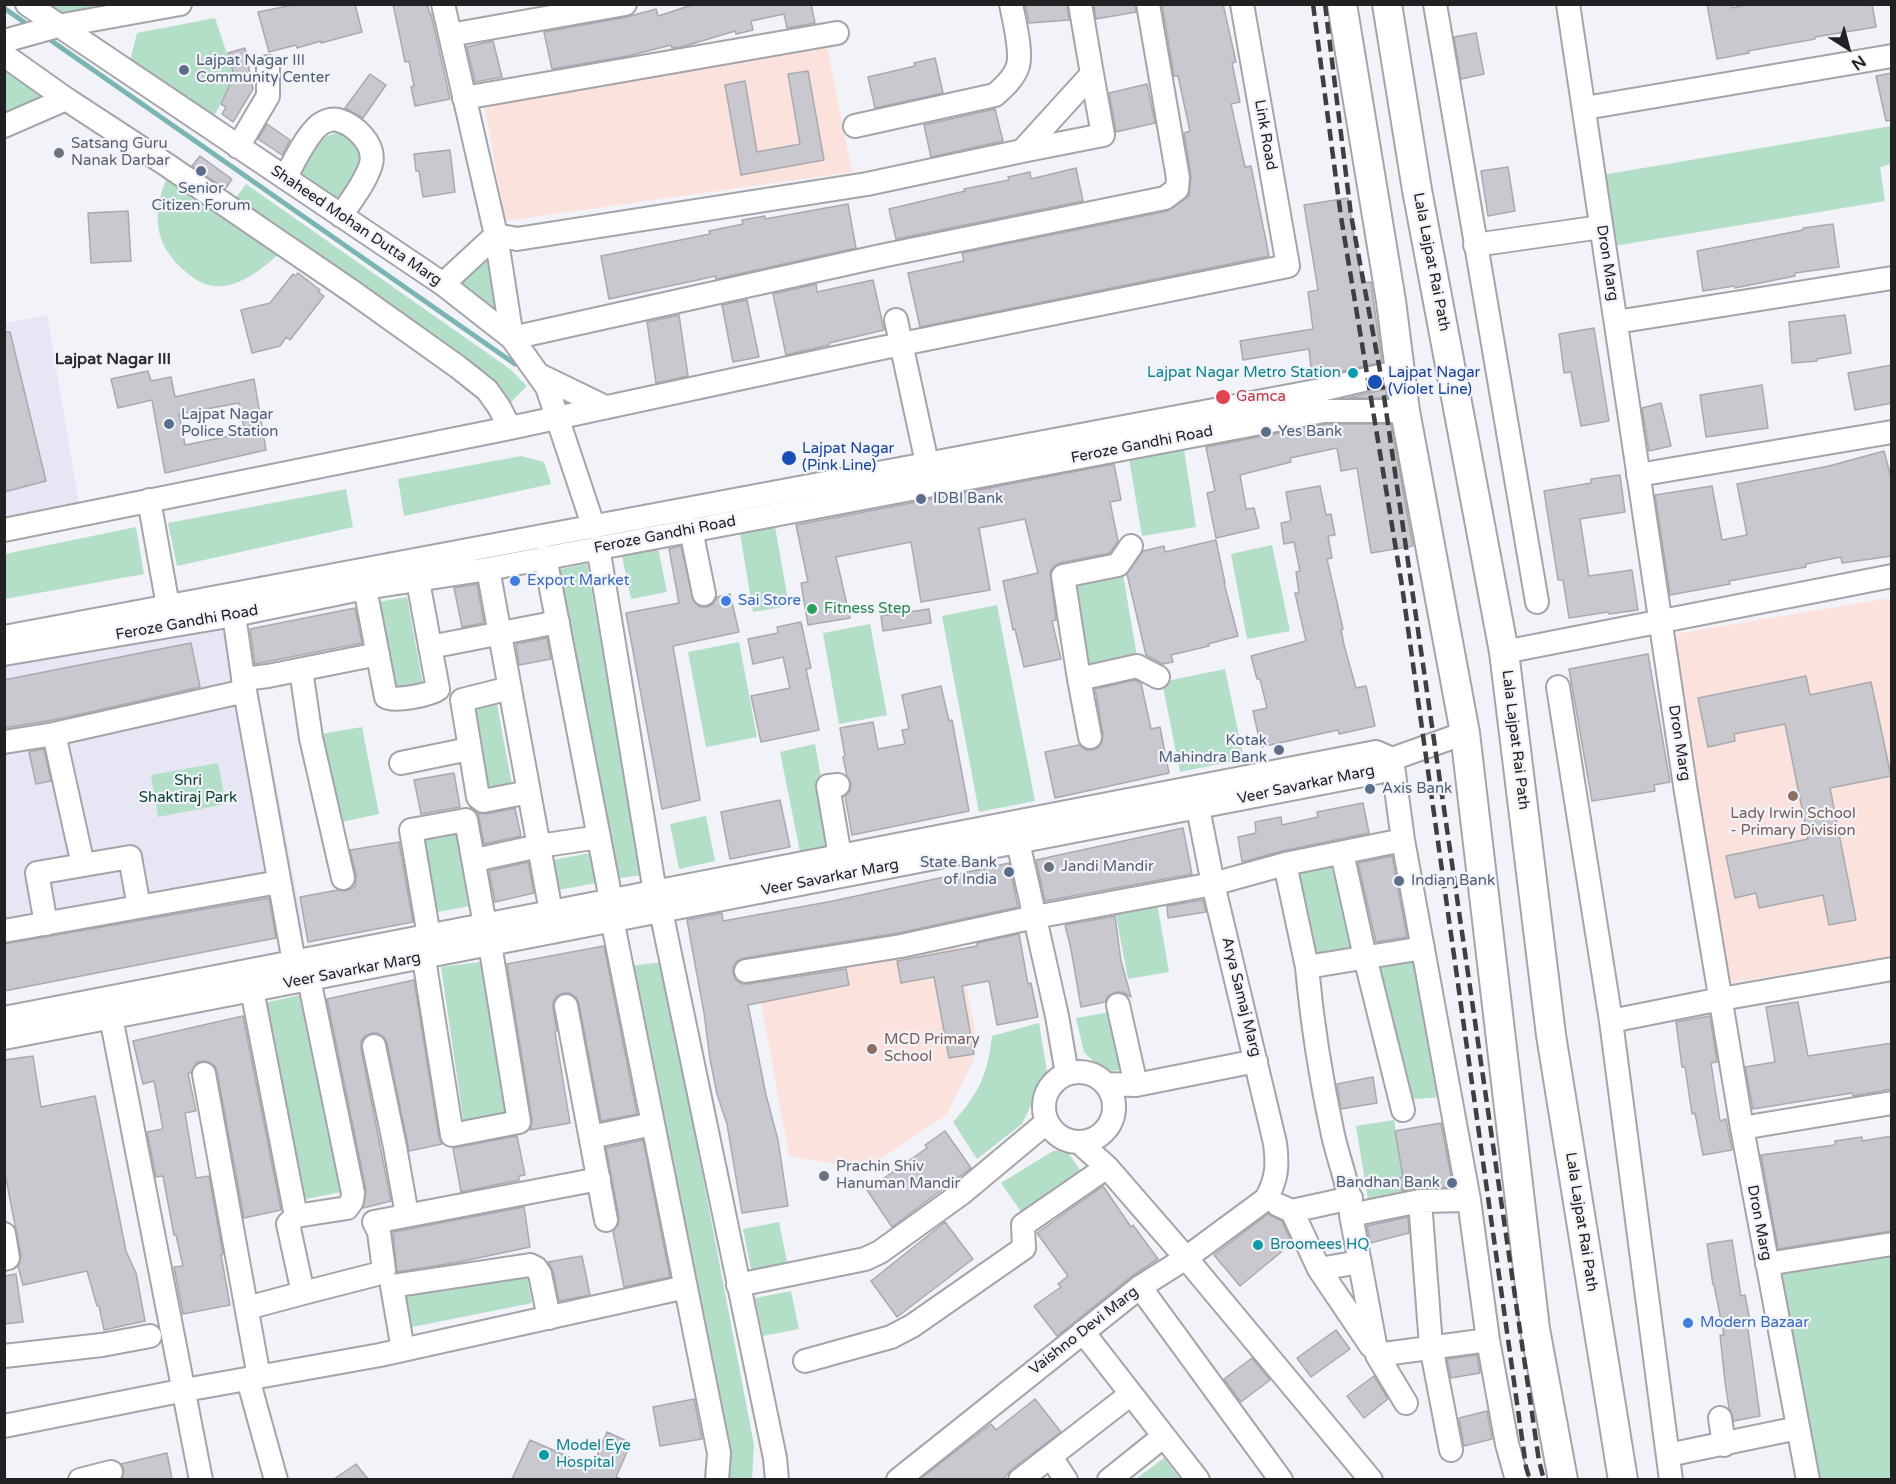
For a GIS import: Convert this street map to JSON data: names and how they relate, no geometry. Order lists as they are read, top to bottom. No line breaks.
{"streets":{"main road":["Lala Lajpat Rai Path"],"street":["Link Road","Shaheed Mohan Dutta Marg","Dron Marg","Feroze Gandhi Road","Veer Savarkar Marg","Arya Samaj Marg","Vaishno Devi Marg"]},"crossings":[["Shaheed Mohan Dutta Marg","Feroze Gandhi Road"],["Veer Savarkar Marg","Arya Samaj Marg"],["Arya Samaj Marg","Vaishno Devi Marg"]],"districts":["Lajpat Nagar III"],"parks":["Shri Shaktiraj Park"],"places":["Lajpat Nagar III Community Center","Satsang Guru Nanak Darbar","Senior Citizen Forum","Lajpat Nagar Metro Station","Lajpat Nagar (Violet Line)","Gamca","Lajpat Nagar Police Station","Yes Bank","Lajpat Nagar (Pink Line)","IDBI Bank","Export Market","Sai Store","Fitness Step","Kotak Mahindra Bank","Axis Bank","Lady Irwin School - Primary Division","Jandi Mandir","State Bank of India","Indian Bank","MCD Primary School","Prachin Shiv Hanuman Mandir","Bandhan Bank","Broomees HQ","Modern Bazaar","Model Eye Hospital"],"north":"bottom right"}
